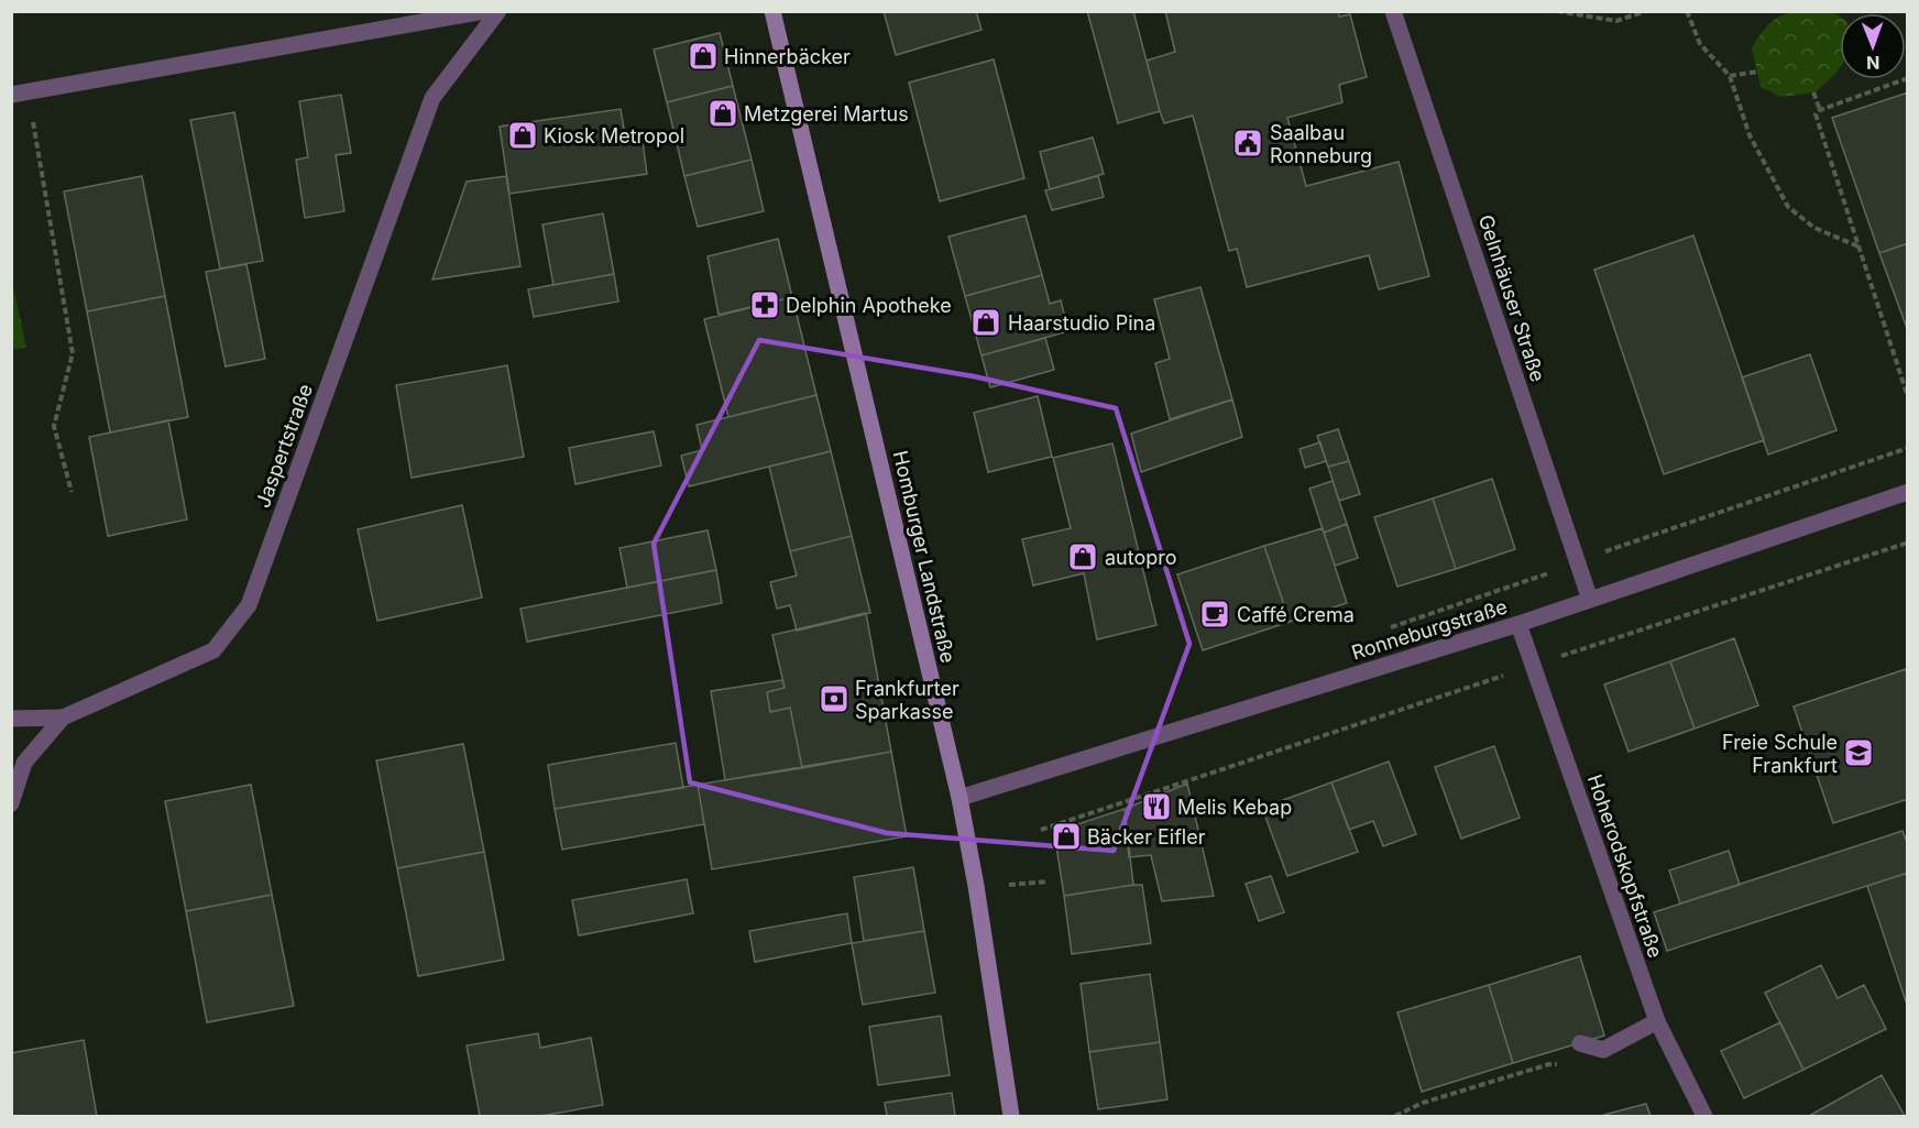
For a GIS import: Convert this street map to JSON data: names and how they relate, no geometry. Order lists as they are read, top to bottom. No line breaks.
{"streets":{"street":["Gelnhäuser Straße","Jaspertstraße","Homburger Landstraße","Ronneburgstraße","Hoherodskopfstraße"]},"crossings":[["Gelnhäuser Straße","Ronneburgstraße"],["Homburger Landstraße","Ronneburgstraße"],["Ronneburgstraße","Hoherodskopfstraße"]],"places":{"shop":["Hinnerbäcker","Metzgerei Martus","Kiosk Metropol","Haarstudio Pina","autopro","Bäcker Eifler"],"public building":["Saalbau Ronneburg"],"pharmacy":["Delphin Apotheke"],"cafe":["Caffé Crema"],"bank":["Frankfurter Sparkasse"],"school or university":["Freie Schule Frankfurt"],"restaurant":["Melis Kebap"]},"north":"bottom"}
